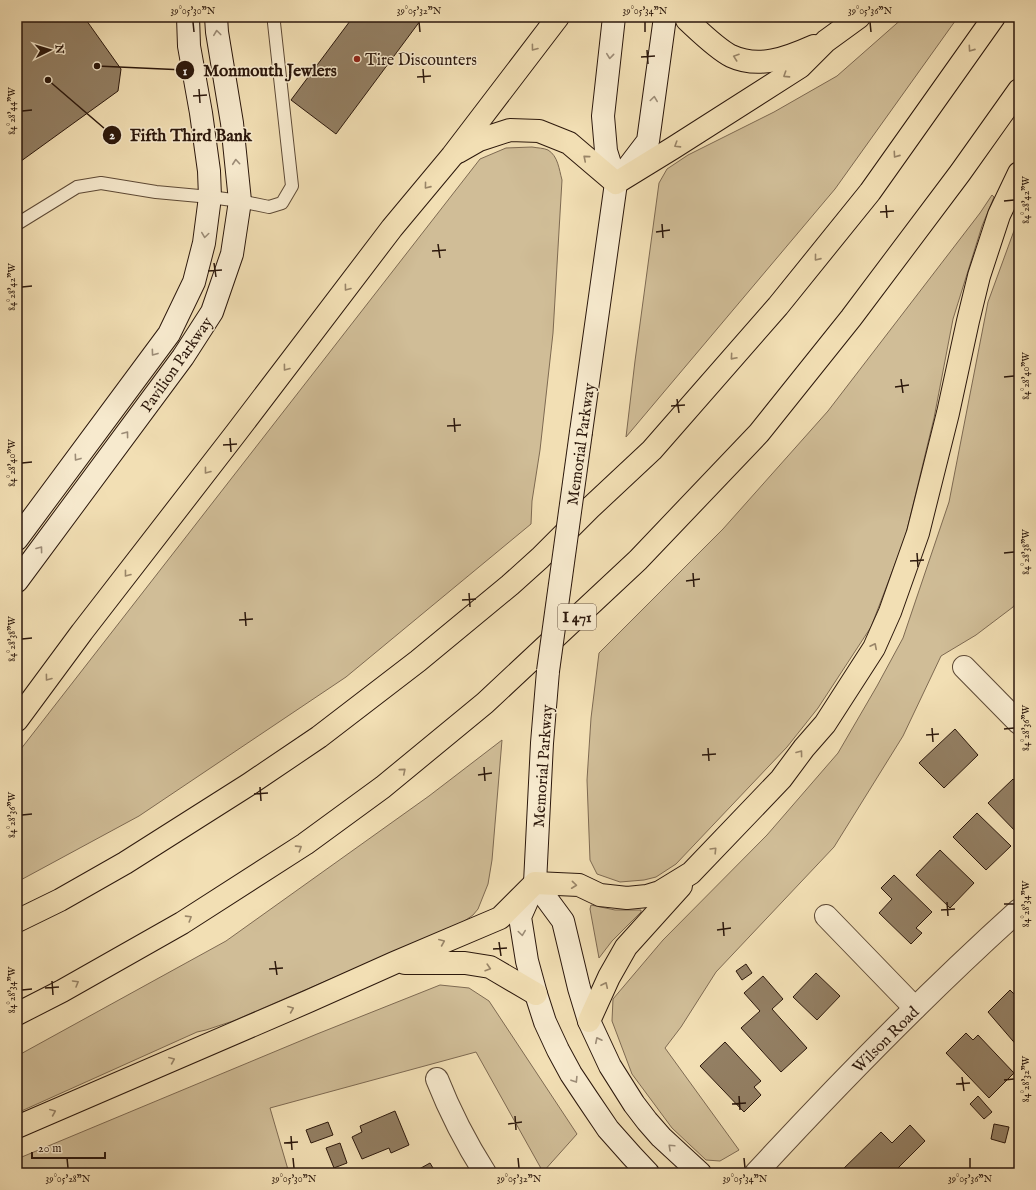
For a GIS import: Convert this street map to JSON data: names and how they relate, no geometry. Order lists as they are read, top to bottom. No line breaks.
{"streets":{"highway":["I 471"],"main road":["Pavilion Parkway","Memorial Parkway","Wilson Road"]},"places":["Tire Discounters","Monmouth Jewlers","Fifth Third Bank"],"scale_bar":"20 m","north":"right","coordinates":["39°05'30\"N","39°05'32\"N","39°05'34\"N","39°05'36\"N","84°28'44\"W","84°28'42\"W","84°28'40\"W","84°28'38\"W","84°28'36\"W","84°28'34\"W","84°28'32\"W","39°05'28\"N"]}
